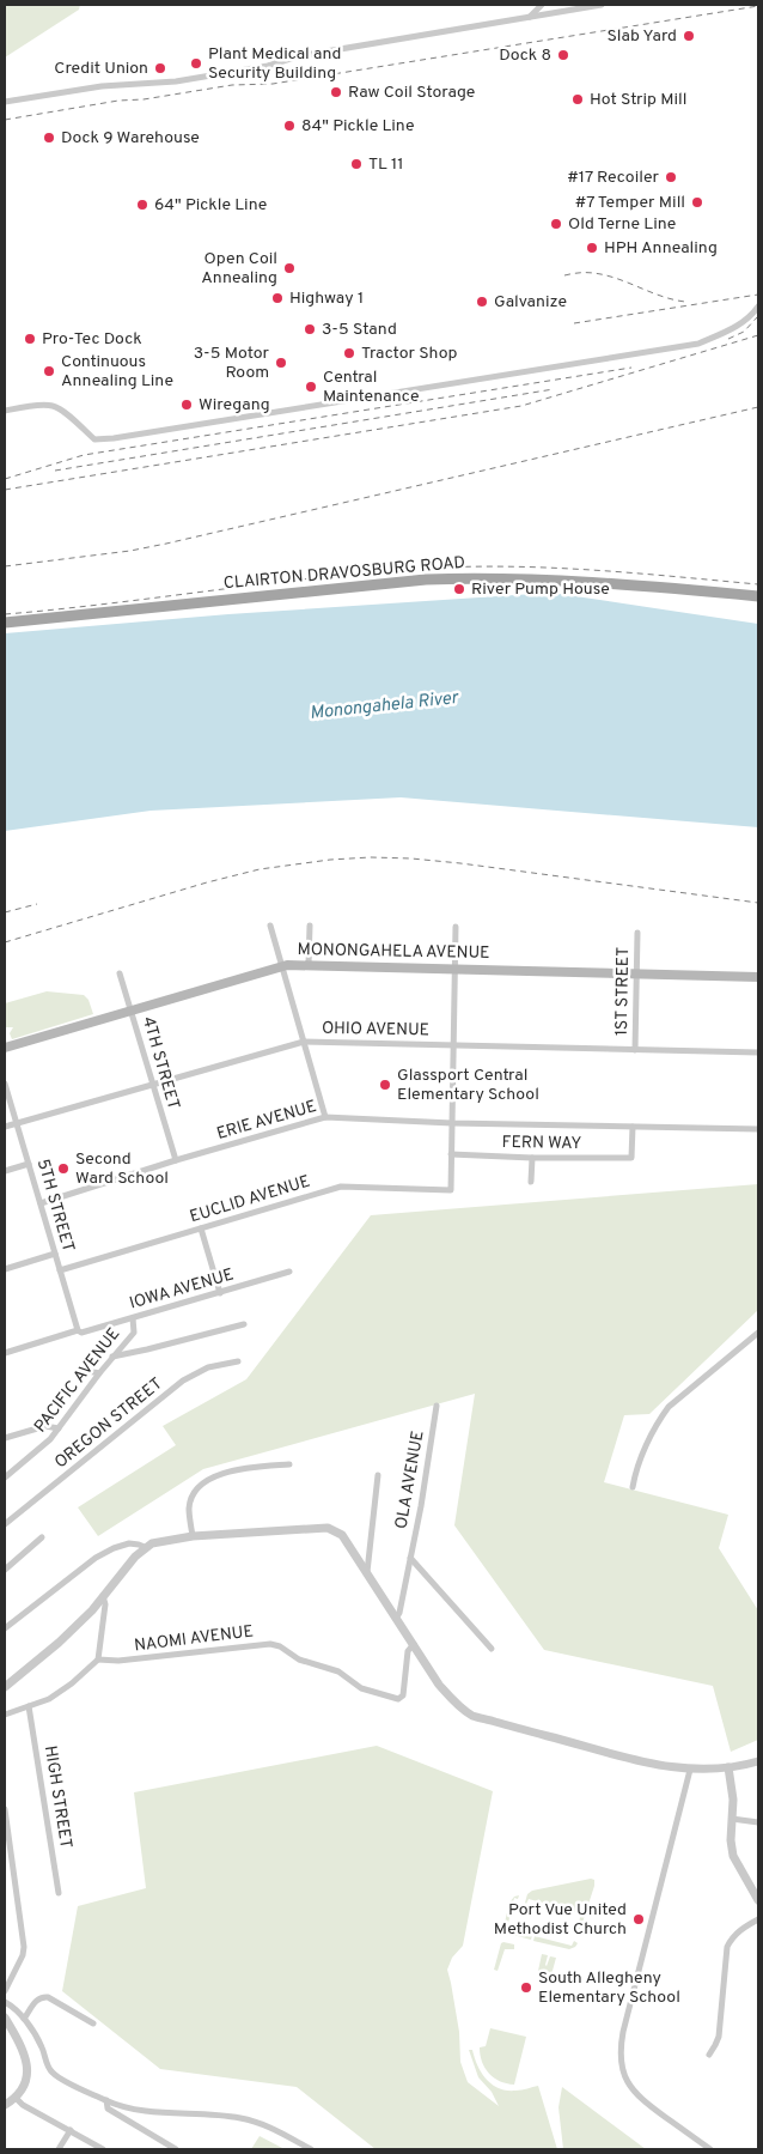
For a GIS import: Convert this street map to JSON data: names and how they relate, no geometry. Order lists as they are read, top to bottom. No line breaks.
{"streets":{"main road":["CLAIRTON DRAVOSBURG ROAD","MONONGAHELA AVENUE"],"street":["1ST STREET","OHIO AVENUE","4TH STREET","ERIE AVENUE","FERN WAY","EUCLID AVENUE","5TH STREET","IOWA AVENUE","PACIFIC AVENUE","OREGON STREET","OLA AVENUE","NAOMI AVENUE","HIGH STREET"]},"crossings":[["MONONGAHELA AVENUE","1ST STREET"],["MONONGAHELA AVENUE","4TH STREET"],["1ST STREET","OHIO AVENUE"],["OHIO AVENUE","4TH STREET"],["OHIO AVENUE","5TH STREET"],["4TH STREET","ERIE AVENUE"],["ERIE AVENUE","FERN WAY"],["ERIE AVENUE","5TH STREET"],["FERN WAY","EUCLID AVENUE"],["EUCLID AVENUE","5TH STREET"],["5TH STREET","IOWA AVENUE"],["IOWA AVENUE","PACIFIC AVENUE"]],"water":["Monongahela River"],"places":["Slab Yard","Dock 8","Plant Medical and Security Building","Credit Union","Raw Coil Storage","Hot Strip Mill","84\" Pickle Line","Dock 9 Warehouse","TL 11","#17 Recoiler","#7 Temper Mill","64\" Pickle Line","Old Terne Line","HPH Annealing","Open Coil Annealing","Highway 1","Galvanize","3-5 Stand","Pro-Tec Dock","Tractor Shop","3-5 Motor Room","Continuous Annealing Line","Central Maintenance","Wiregang","River Pump House","Glassport Central Elementary School","Second Ward School","Port Vue United Methodist Church","South Allegheny Elementary School"]}
